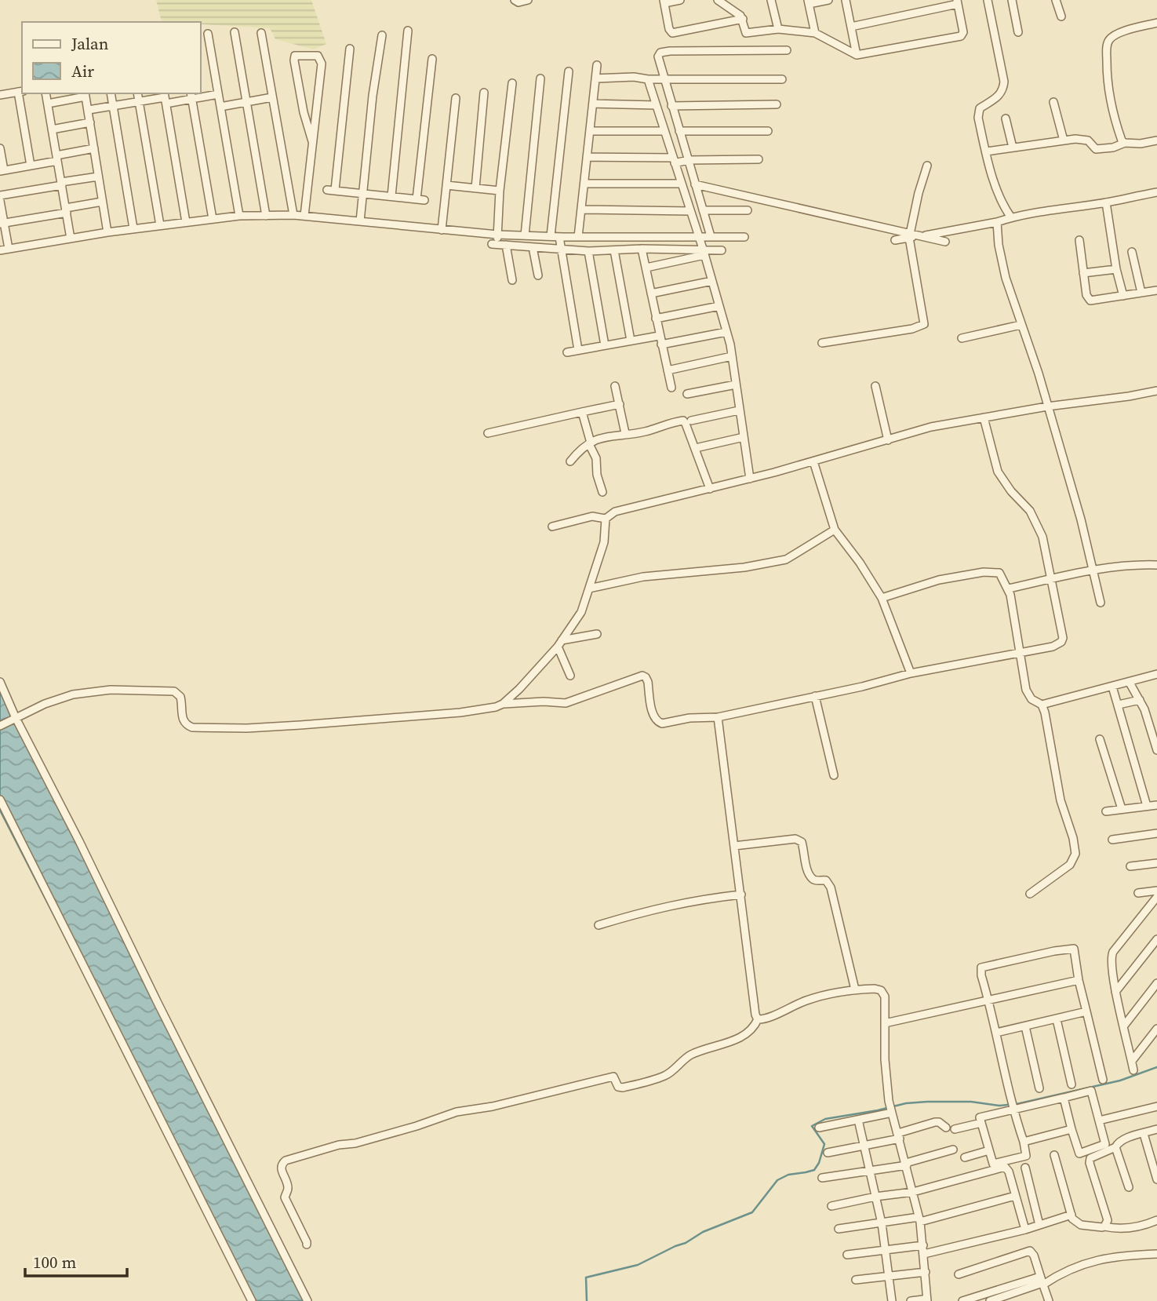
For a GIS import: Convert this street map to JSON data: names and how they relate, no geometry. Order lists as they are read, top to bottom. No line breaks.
{"legend":["Jalan","Air"],"scale_bar":"100 m"}
